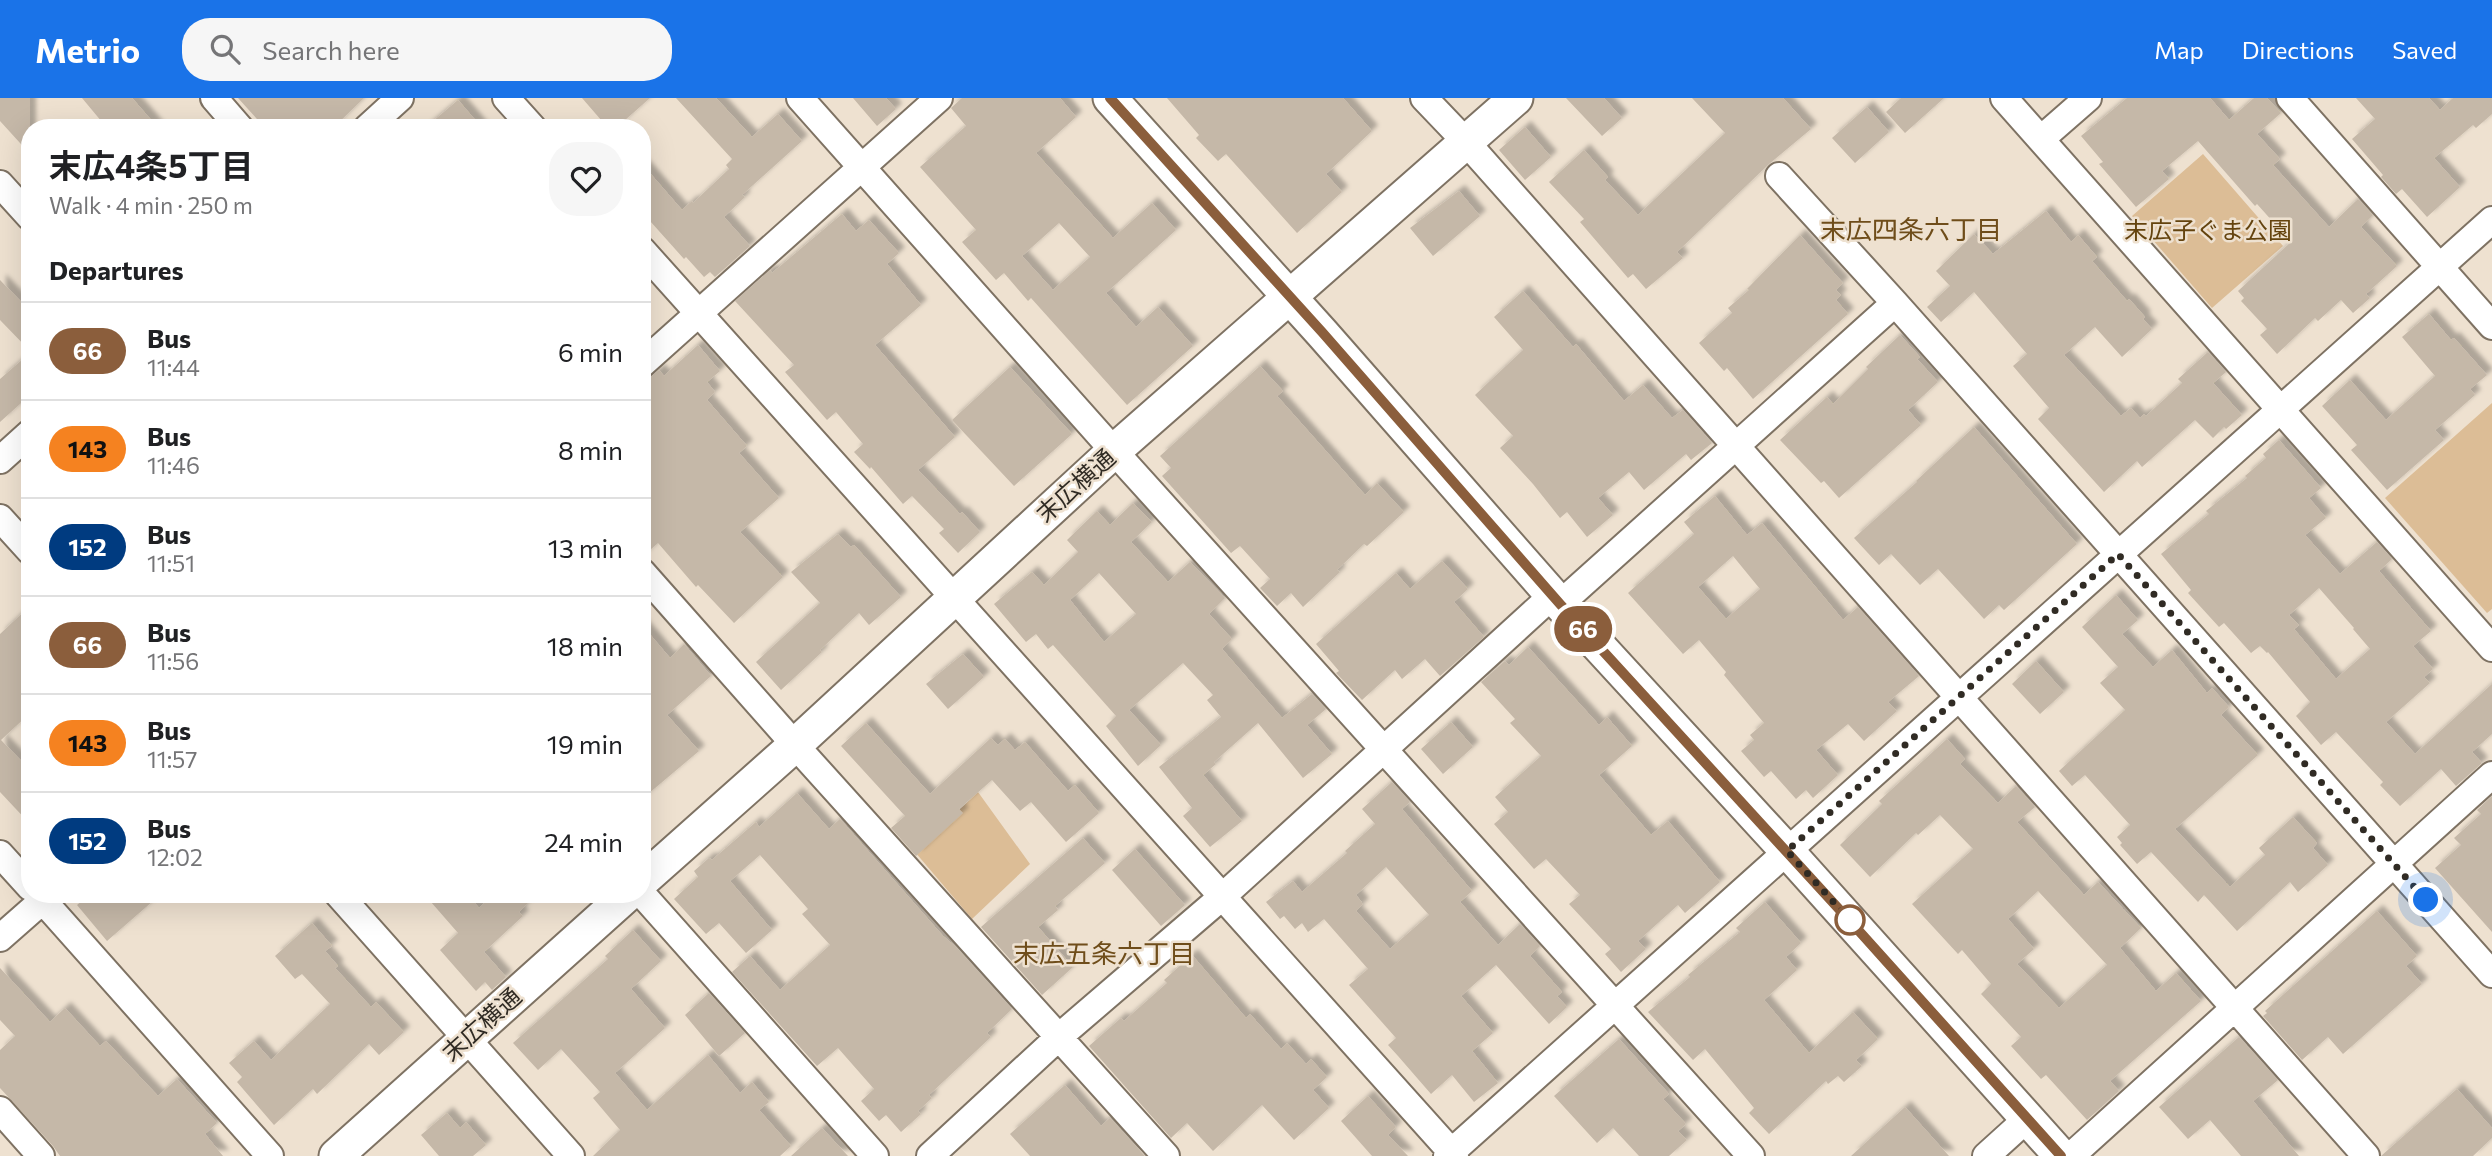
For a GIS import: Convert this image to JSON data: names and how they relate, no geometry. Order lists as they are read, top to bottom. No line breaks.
{"streets":{"street":["末広横通"]},"districts":["末広四条六丁目","末広五条六丁目"],"parks":["末広子ぐま公園"],"lines":["bus line 66"],"page":{"header":"Metrio","search":"Search here","nav":["Map","Directions","Saved"],"on_map":"66","heading":[["末広4条5丁目","Walk · 4 min · 250 m"],"Departures"],"list":[{"mark":"66","name":"Bus","note":"11:44","value":"6 min"},{"mark":"143","name":"Bus","note":"11:46","value":"8 min"},{"mark":"152","name":"Bus","note":"11:51","value":"13 min"},{"mark":"66","name":"Bus","note":"11:56","value":"18 min"},{"mark":"143","name":"Bus","note":"11:57","value":"19 min"},{"mark":"152","name":"Bus","note":"12:02","value":"24 min"}]}}
